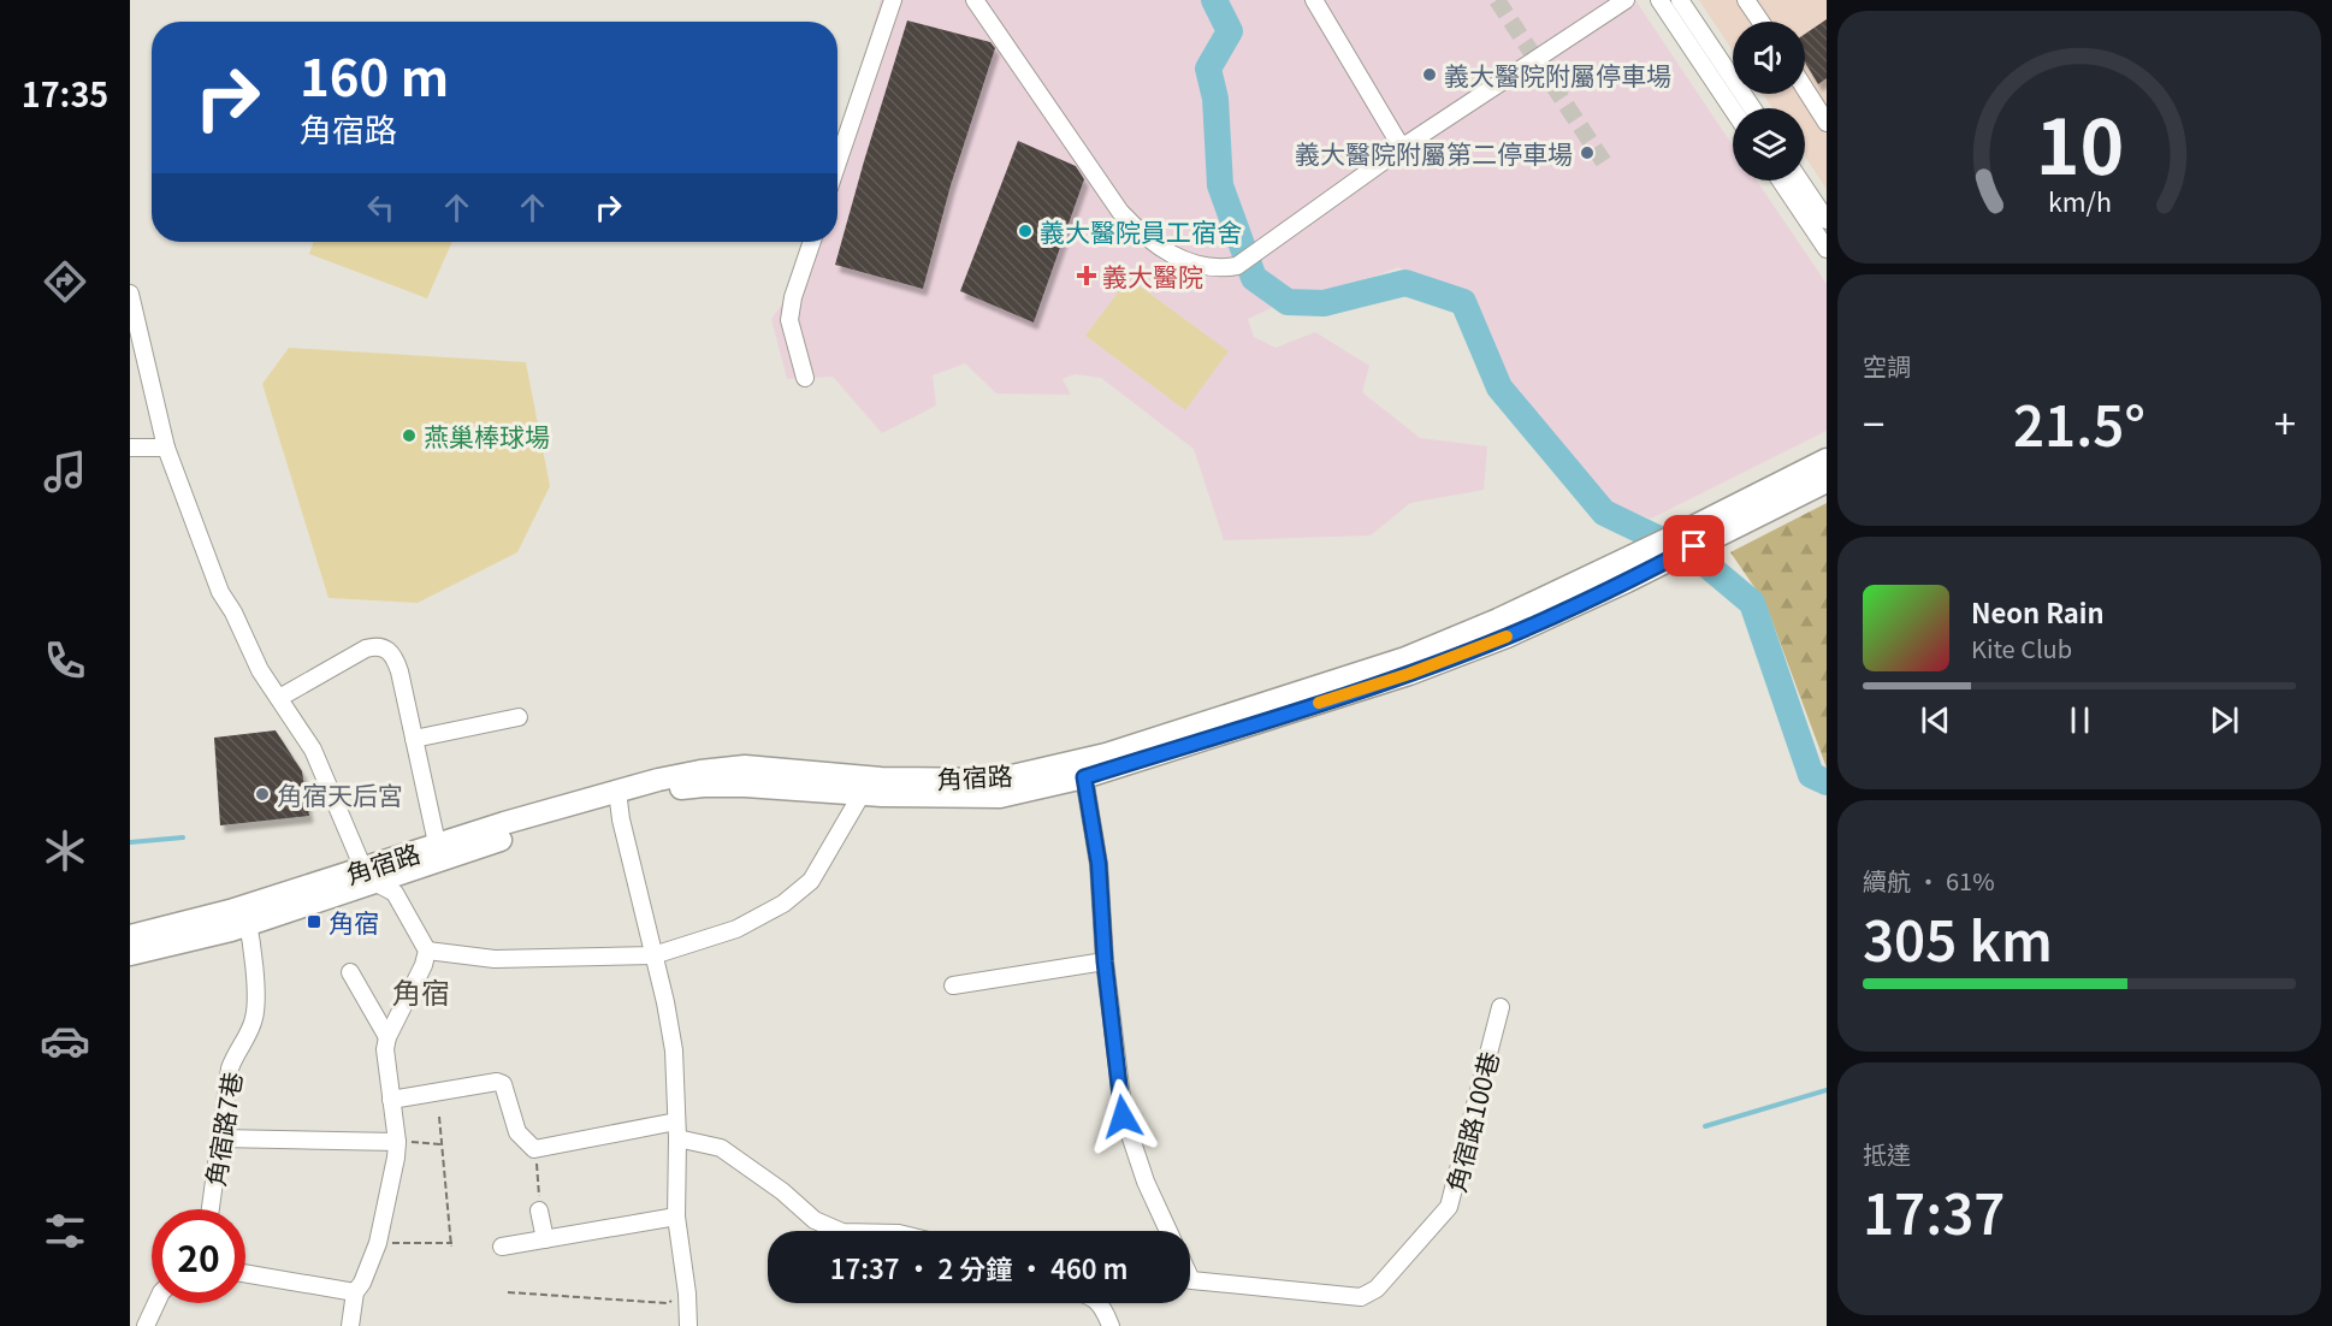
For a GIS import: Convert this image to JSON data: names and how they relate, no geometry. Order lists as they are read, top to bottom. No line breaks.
{"streets":{"main road":["角宿路"],"street":["角宿路100巷","角宿路7巷"]},"crossings":[["角宿路","角宿路7巷"]],"districts":["角宿"],"places":{"other":["義大醫院附屬停車場","義大醫院附屬第二停車場","義大醫院員工宿舍","燕巢棒球場","角宿天后宮"],"health":["義大醫院"],"transit":["角宿"]},"page":{"tabs":"17:35","turn":["160 m","角宿路"],"tile":["空調",["續航 · 61%","305 km"],["抵達","17:37"]],"heat":["−","21.5°","+"],"song":["Neon Rain","Kite Club"],"limit":"20","trip":"17:37 · 2 分鐘 · 460 m","gauge":["10","km/h"]}}
